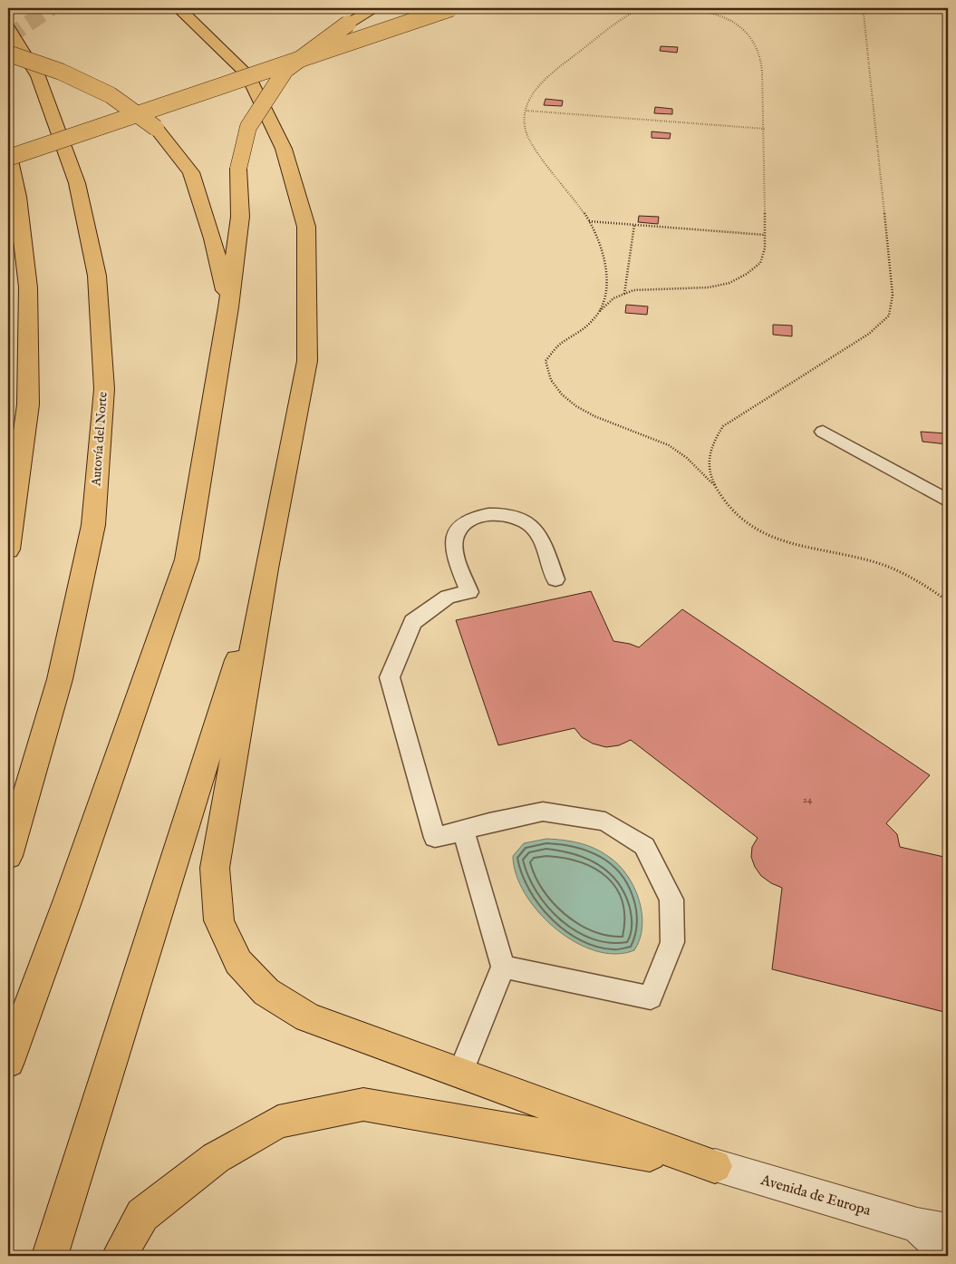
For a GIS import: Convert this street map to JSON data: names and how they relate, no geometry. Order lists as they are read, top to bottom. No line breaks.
{"streets":{"highway":["Autovía del Norte"],"street":["Avenida de Europa"]},"house_numbers":["24"]}
